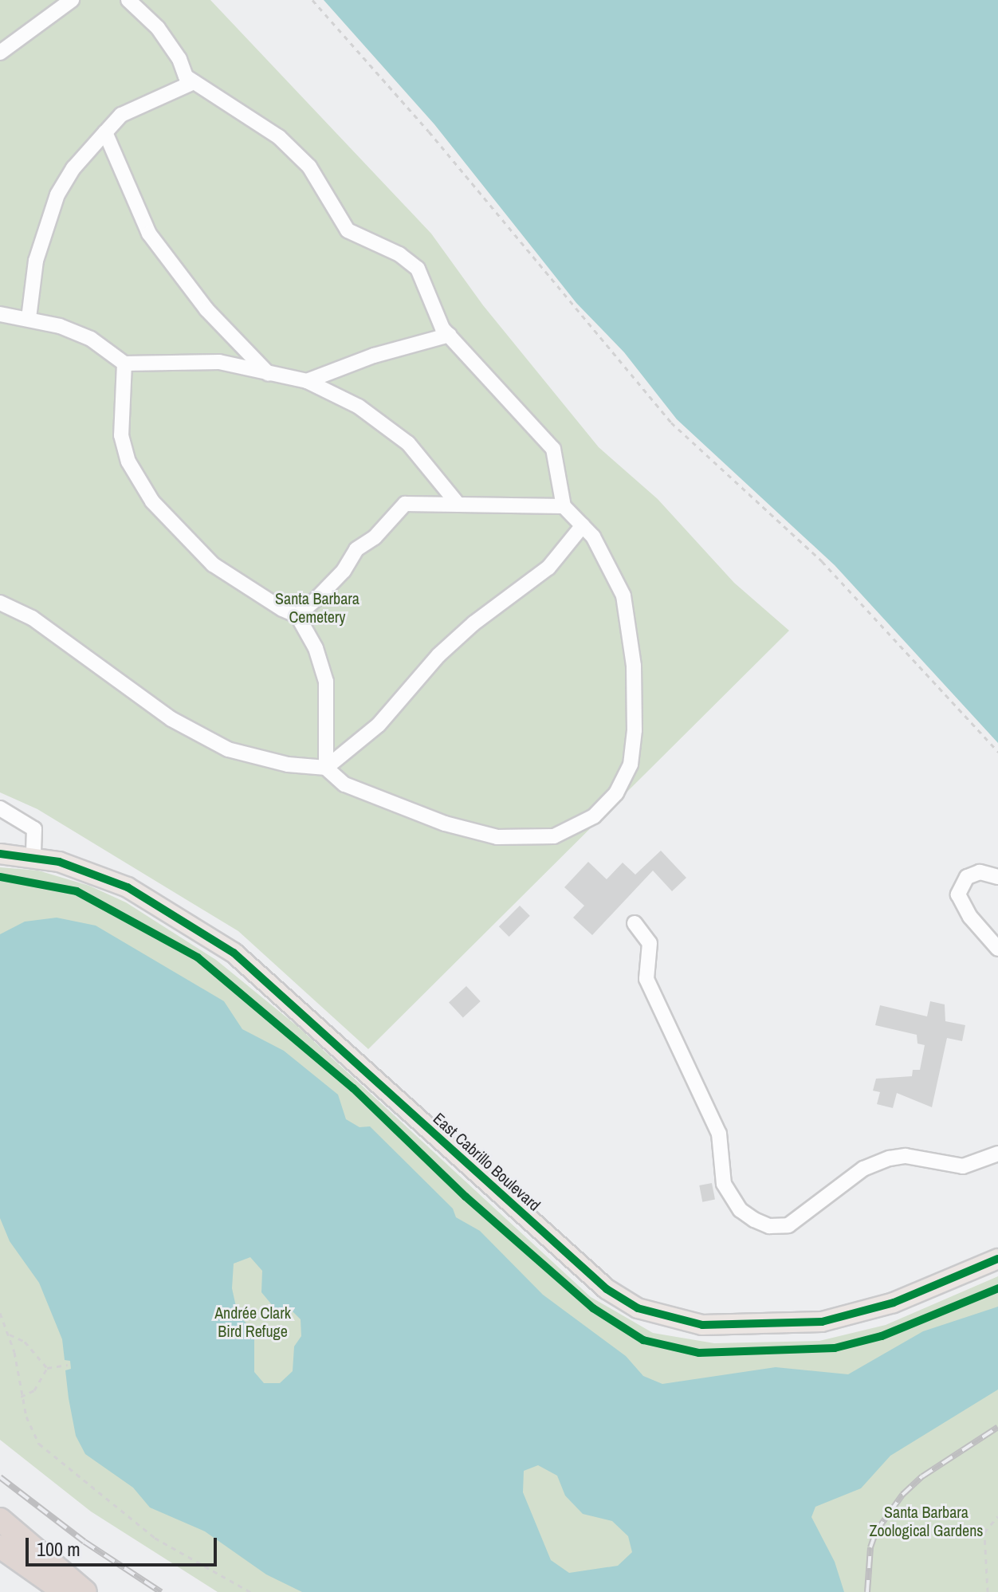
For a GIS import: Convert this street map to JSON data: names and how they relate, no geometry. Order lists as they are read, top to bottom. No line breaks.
{"streets":{"main road":["East Cabrillo Boulevard"]},"parks":["Santa Barbara Cemetery","Andrée Clark Bird Refuge","Santa Barbara Zoological Gardens"],"scale_bar":"100 m"}
